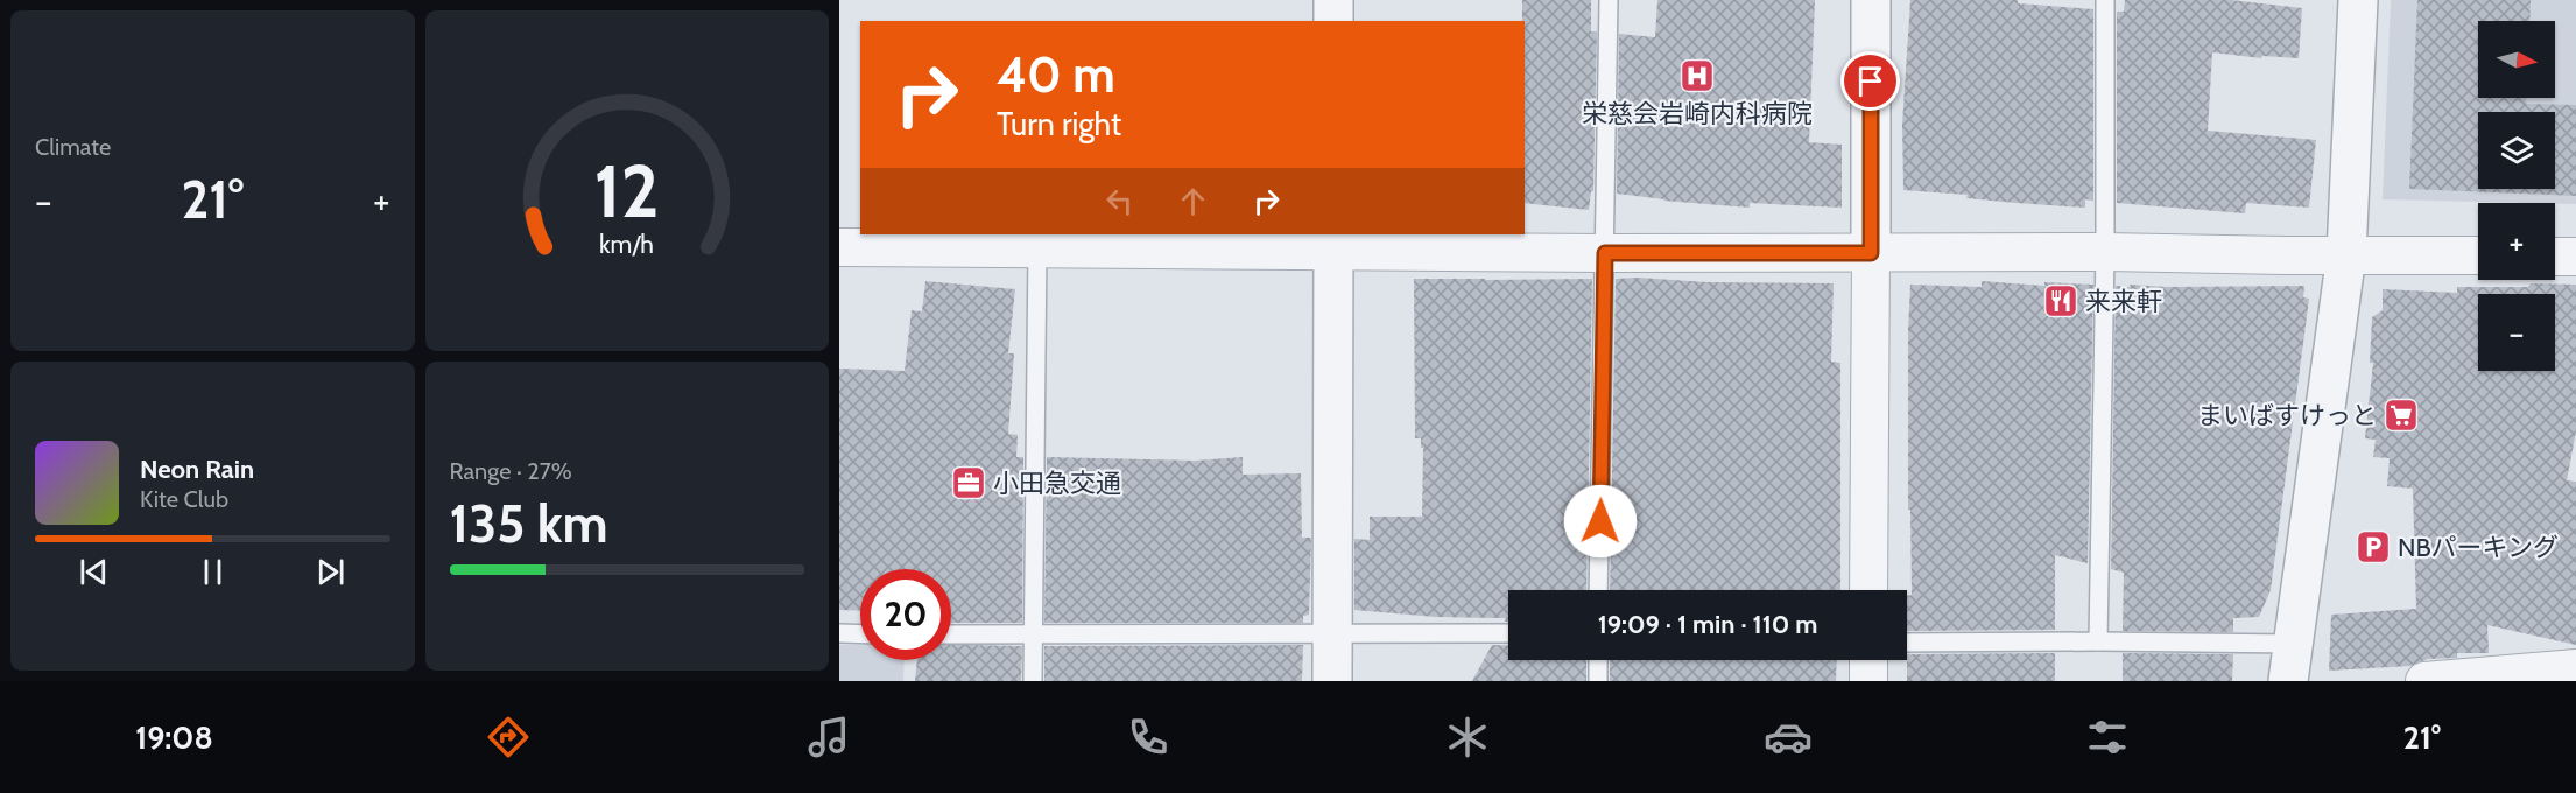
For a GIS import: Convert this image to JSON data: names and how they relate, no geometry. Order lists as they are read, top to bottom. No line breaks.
{"places":{"hospital":["栄慈会岩崎内科病院"],"restaurant":["来来軒"],"supermarket":["まいばすけっと"],"office":["小田急交通"],"parking":["NBパーキング"]},"north":"right","page":{"tile":["Climate",["Range · 27%","135 km"]],"map_buttons":["+","−"],"turn":["40 m","Turn right"],"heat":["−","21°","+"],"song":["Neon Rain","Kite Club"],"limit":"20","trip":"19:09 · 1 min · 110 m","tabs":["19:08","21°"],"gauge":["12","km/h"]}}
